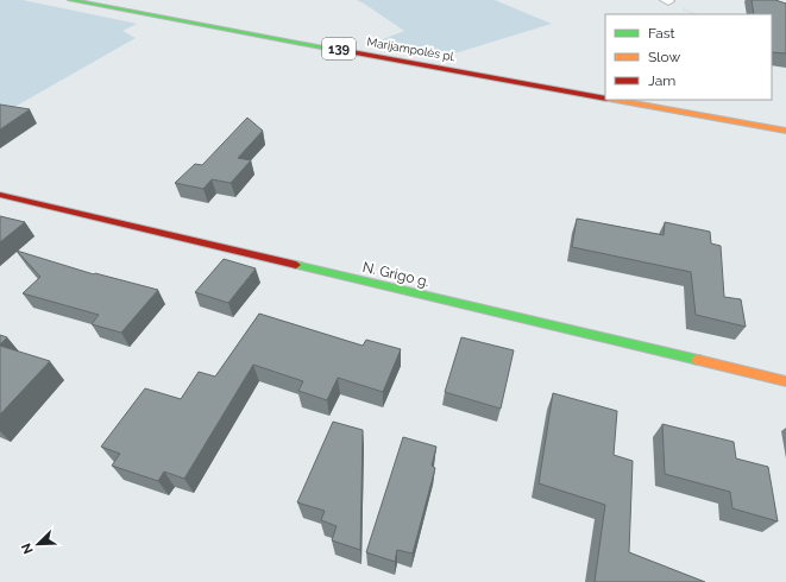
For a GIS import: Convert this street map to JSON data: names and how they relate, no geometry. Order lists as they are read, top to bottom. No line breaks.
{"streets":{"main road":["139","Marijampolės pl.","N. Grigo g."]},"legend":["Fast","Slow","Jam"],"north":"bottom left"}
